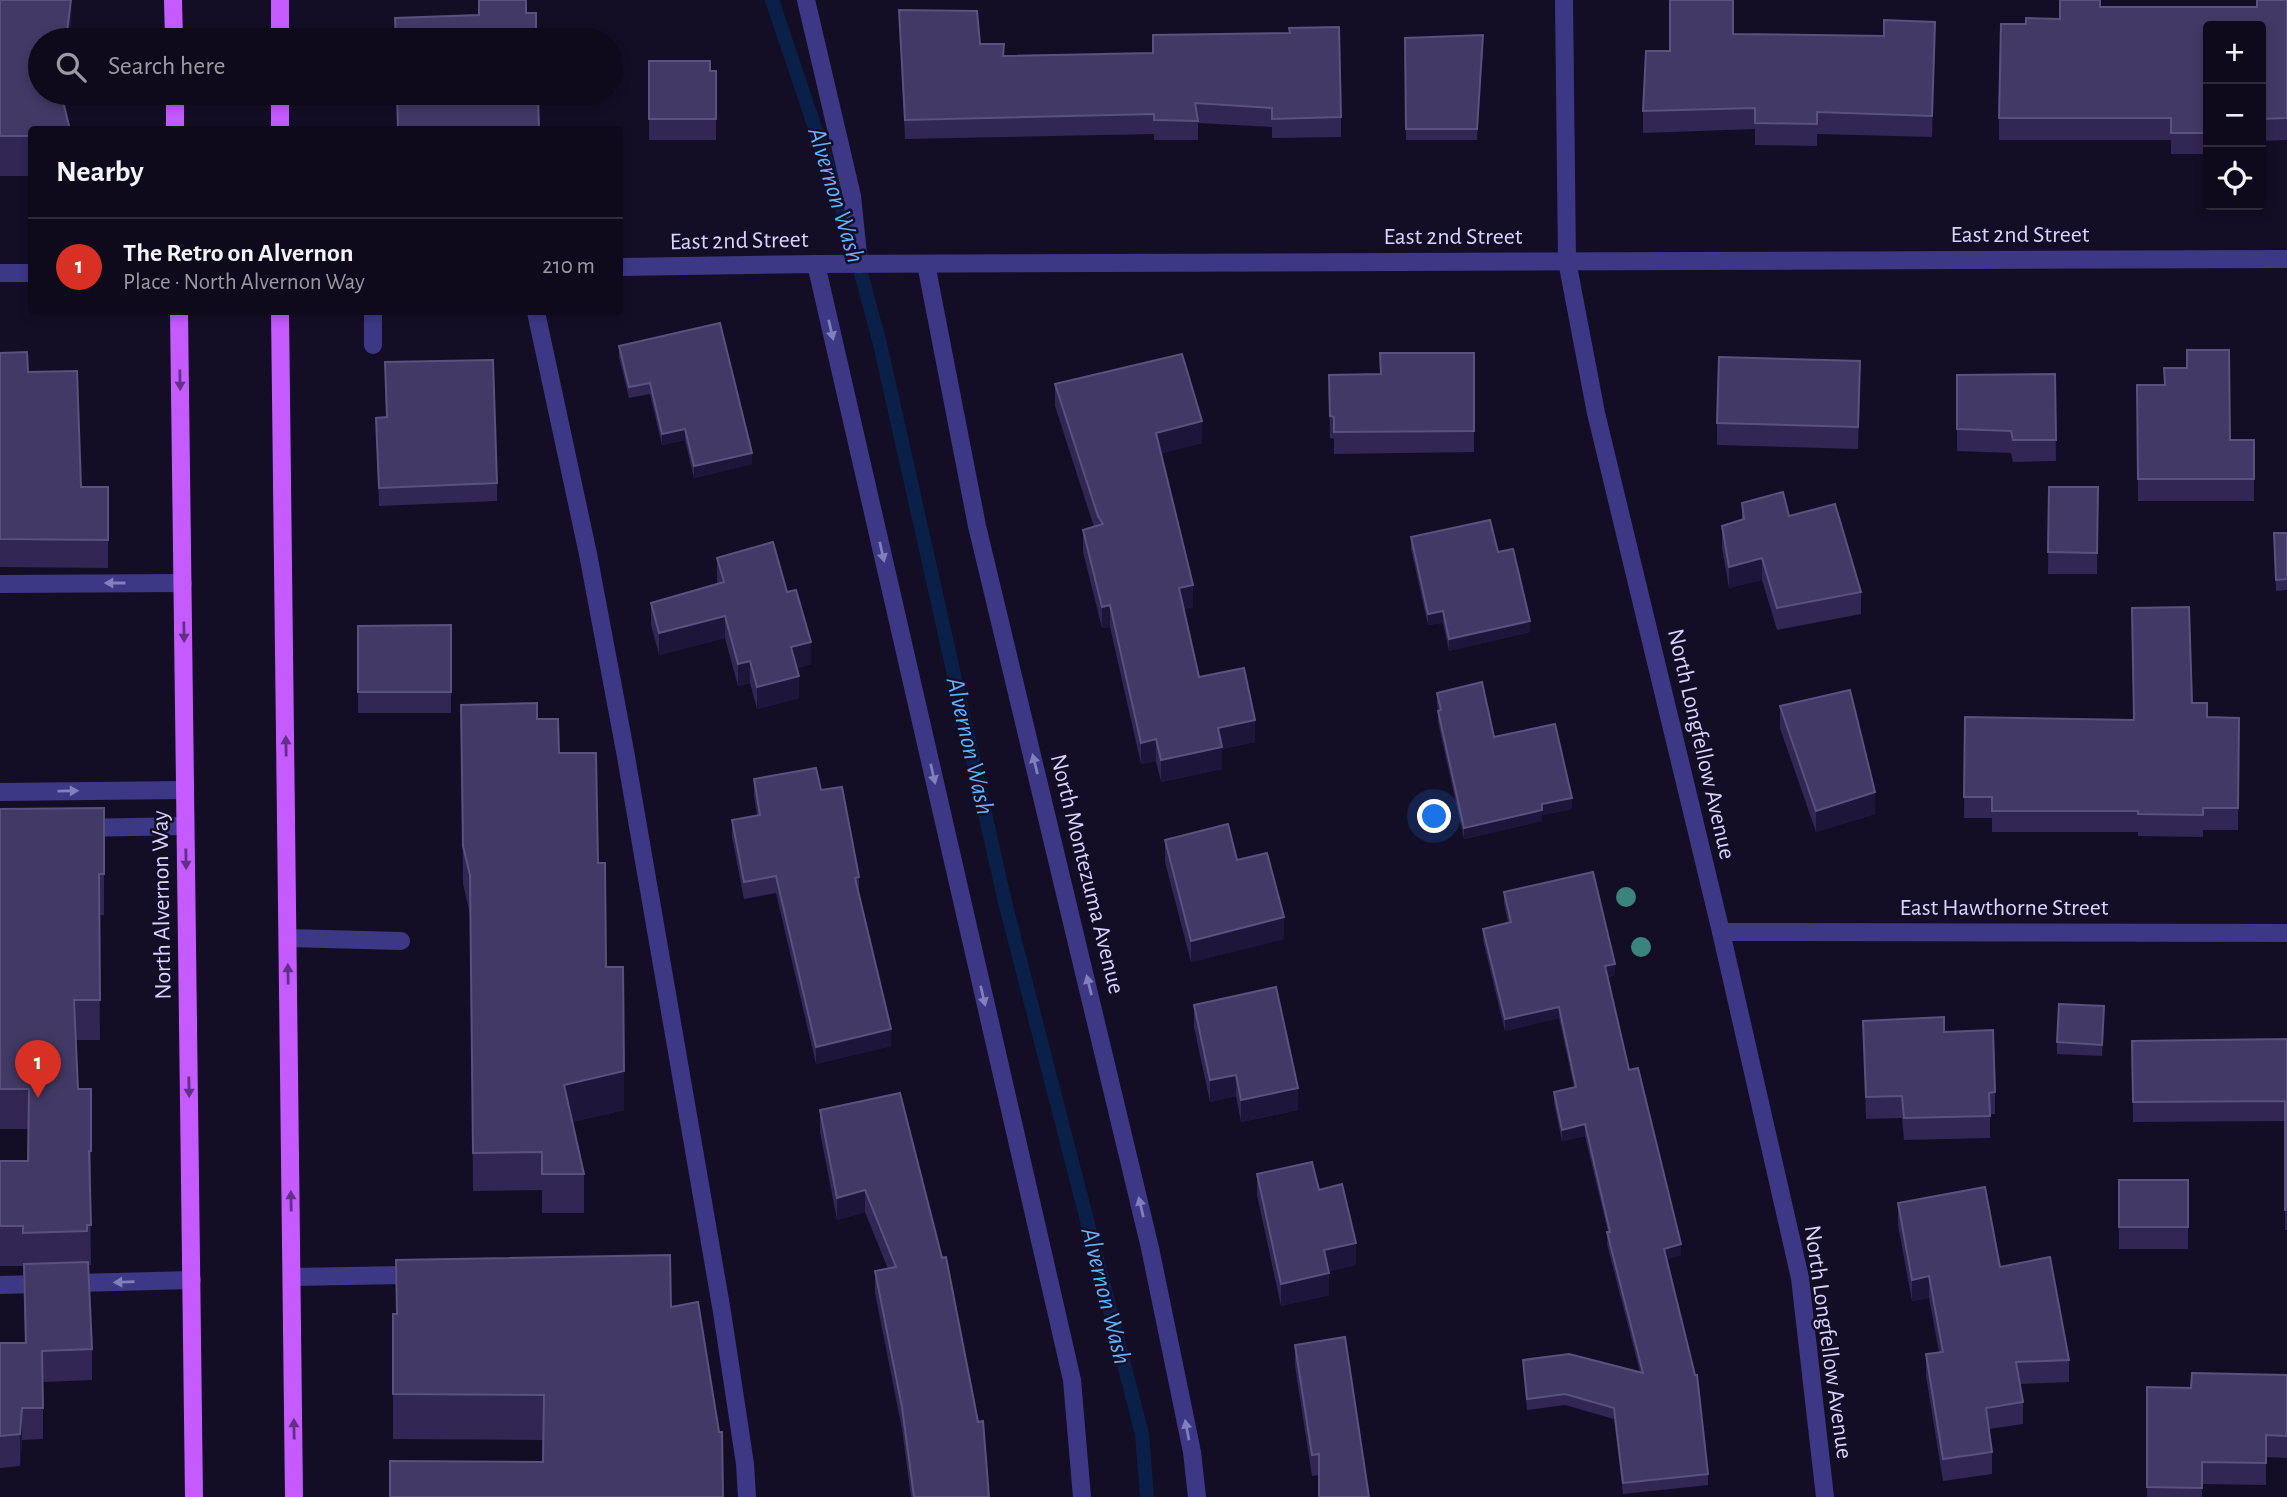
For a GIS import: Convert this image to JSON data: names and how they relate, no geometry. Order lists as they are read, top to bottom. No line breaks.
{"streets":{"main road":["North Alvernon Way"],"street":["East 2nd Street","North Longfellow Avenue","North Montezuma Avenue","East Hawthorne Street"]},"crossings":[["East 2nd Street","North Longfellow Avenue"],["East 2nd Street","North Montezuma Avenue"],["North Longfellow Avenue","East Hawthorne Street"]],"water":["Alvernon Wash"],"page":{"map_buttons":["+","−"],"search":"Search here","heading":"Nearby","list":[{"mark":"1","name":"The Retro on Alvernon","note":"Place · North Alvernon Way","value":"210 m"}],"pins":"1"}}
